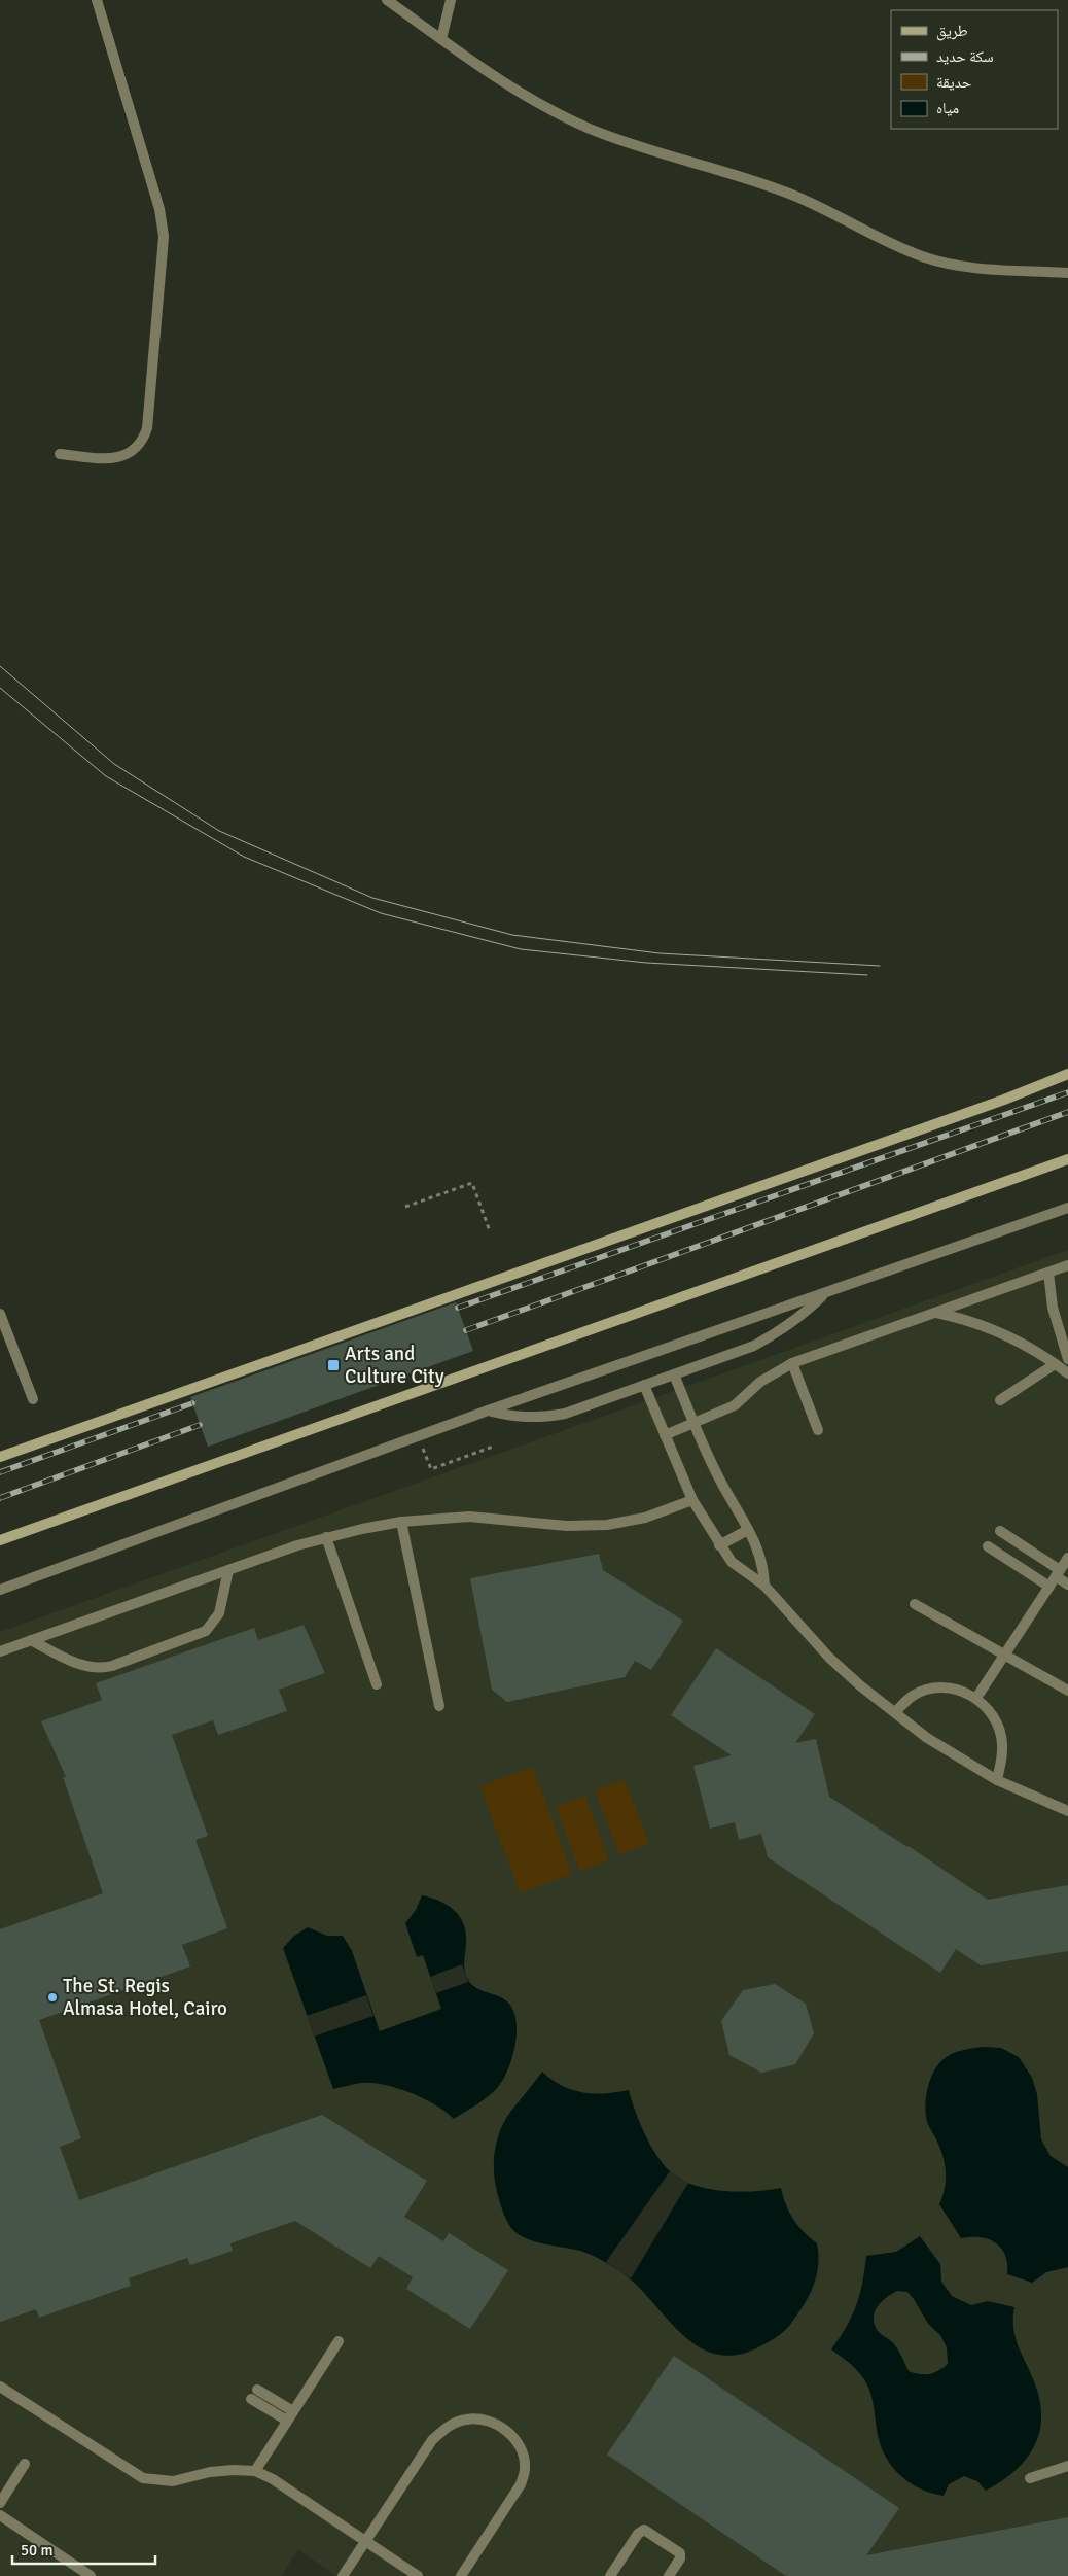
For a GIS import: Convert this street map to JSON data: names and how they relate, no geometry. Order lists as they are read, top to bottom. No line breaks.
{"places":{"transit":["Arts and Culture City"],"other":["The St. Regis Almasa Hotel, Cairo"]},"legend":["طريق","سكة حديد","حديقة","مياه"],"scale_bar":"50 m"}
